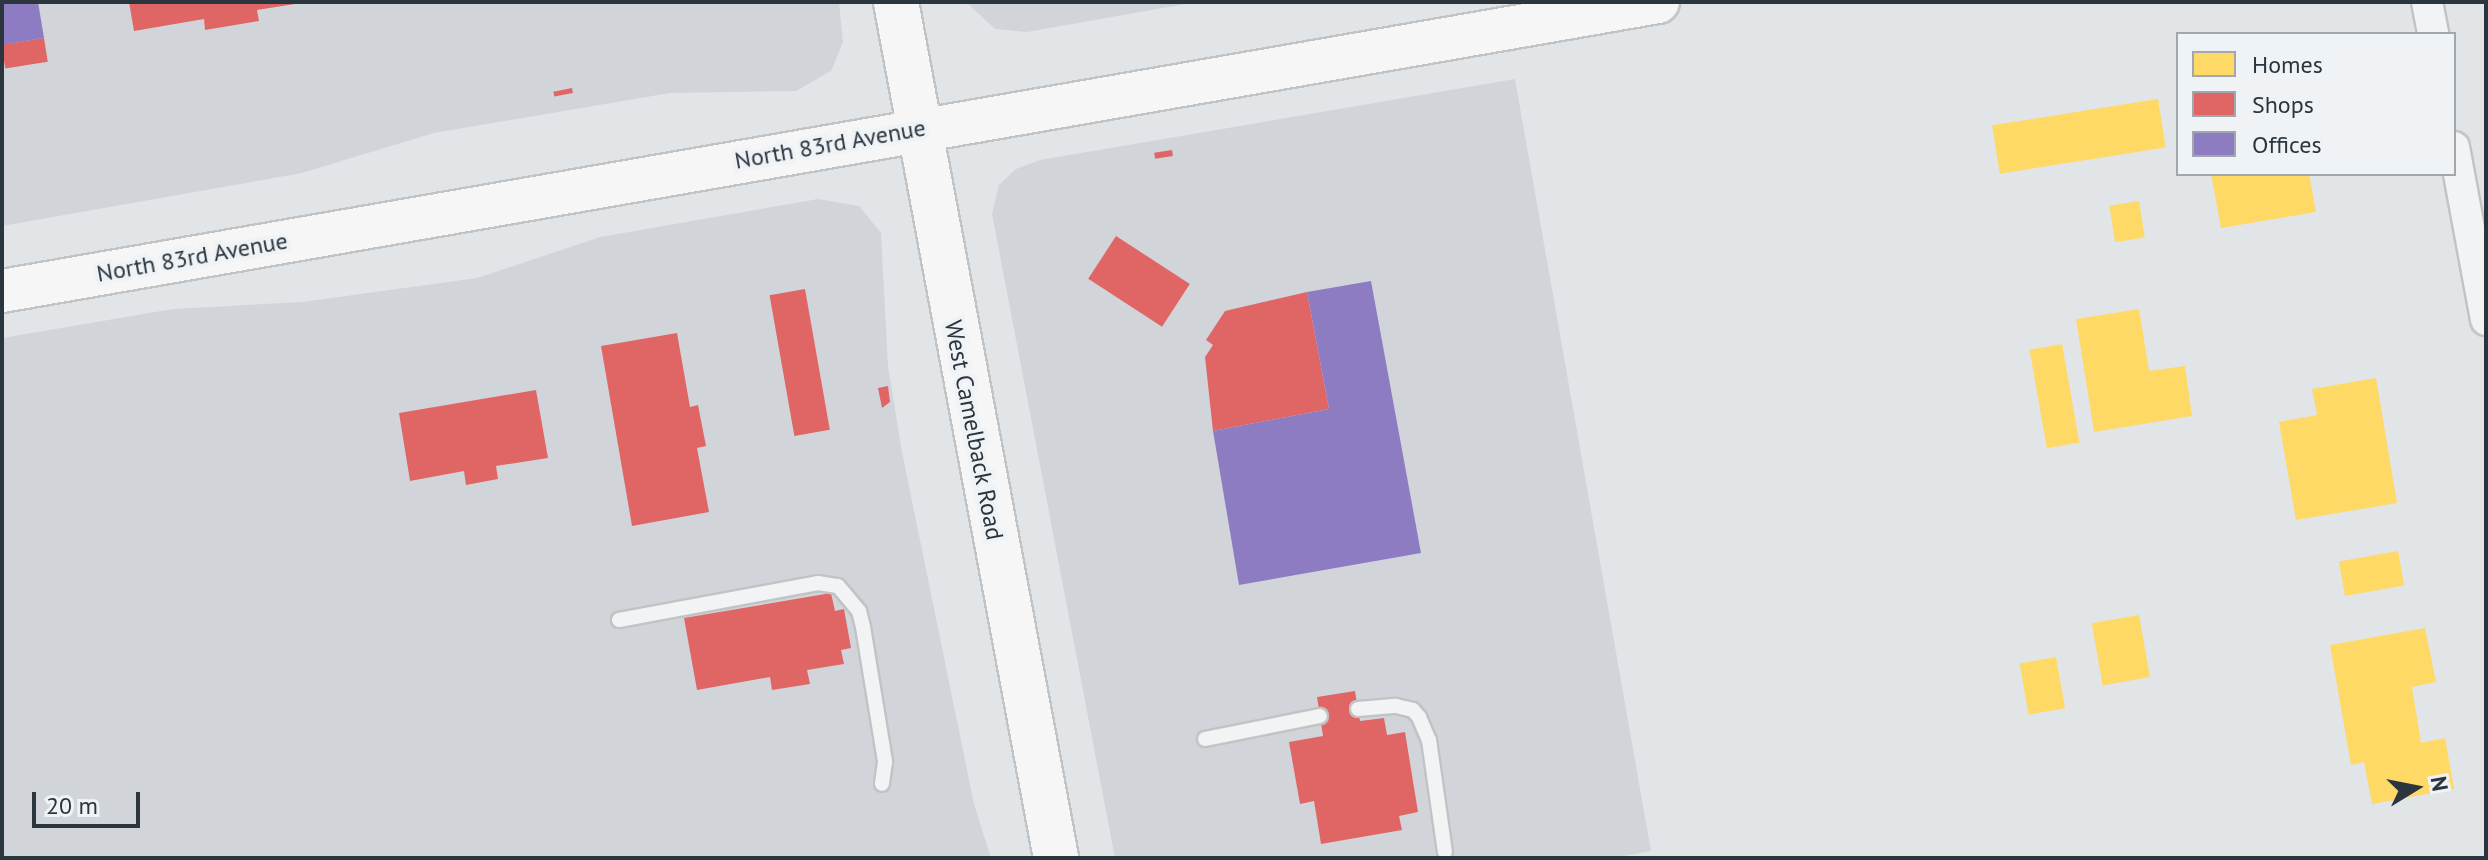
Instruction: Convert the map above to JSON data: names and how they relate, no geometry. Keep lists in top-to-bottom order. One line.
{"streets":{"main road":["North 83rd Avenue","West Camelback Road"]},"crossings":[["North 83rd Avenue","West Camelback Road"]],"legend":["Homes","Shops","Offices"],"scale_bar":"20 m","north":"right"}
